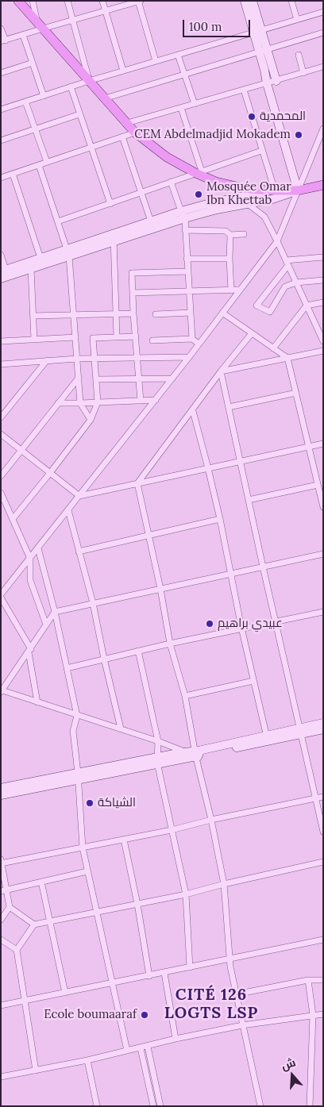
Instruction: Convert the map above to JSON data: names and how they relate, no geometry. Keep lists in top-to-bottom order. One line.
{"districts":["CITÉ 126 LOGTS LSP"],"places":["المحمدية","CEM Abdelmadjid Mokadem","Mosquée Omar Ibn Khettab","عبيدي براهيم","الشياكة","Ecole boumaaraf"],"scale_bar":"100 m","north":"top"}
